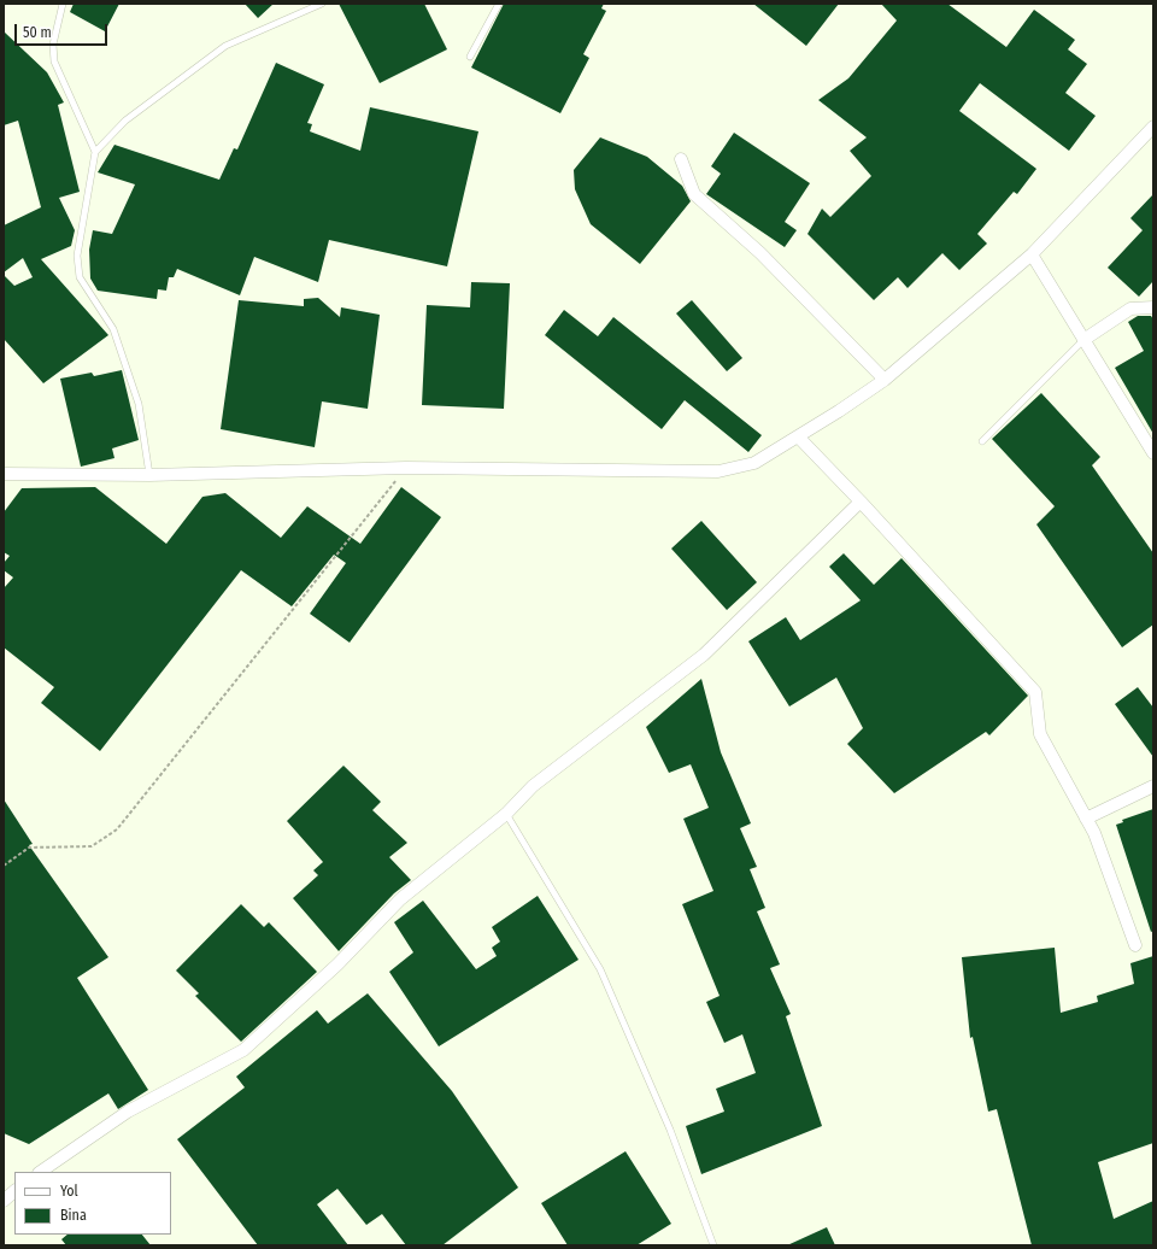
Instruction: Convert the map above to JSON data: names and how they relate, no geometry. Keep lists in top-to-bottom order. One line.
{"legend":["Yol","Bina"],"scale_bar":"50 m"}
